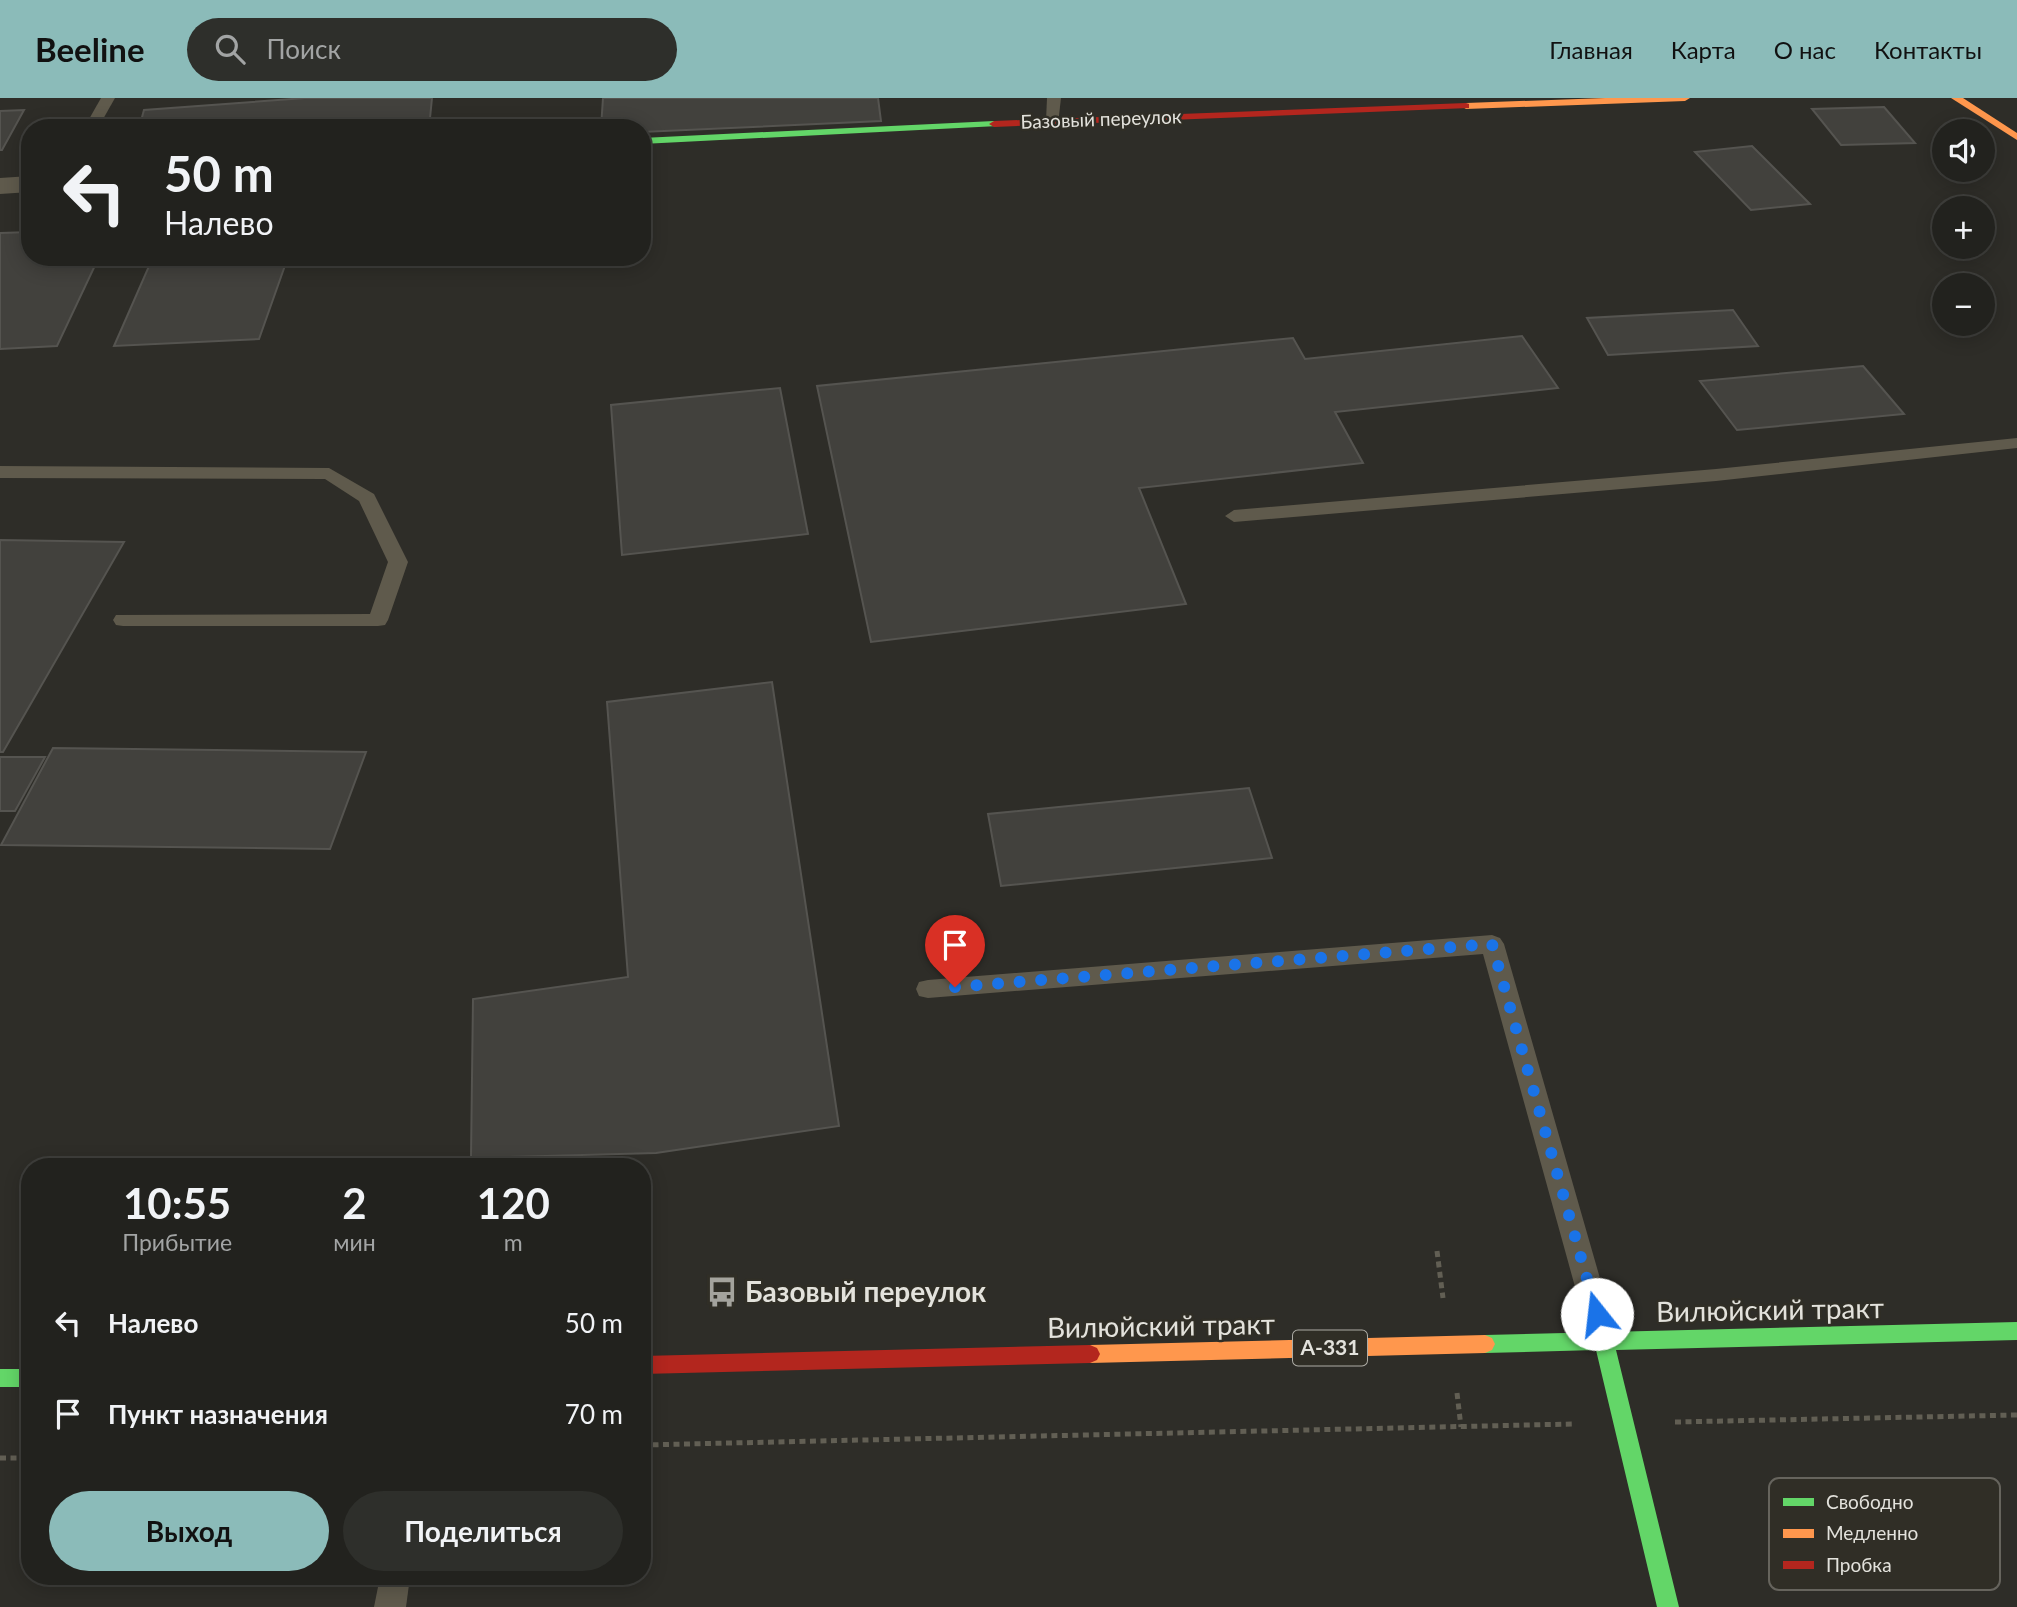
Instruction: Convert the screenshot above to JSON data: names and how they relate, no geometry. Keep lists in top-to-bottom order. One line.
{"streets":{"street":["Базовый переулок","Вилюйский тракт","А-331"]},"places":{"bus stop":["Базовый переулок"]},"legend":["Свободно","Медленно","Пробка"],"page":{"header":"Beeline","search":"Поиск","nav":["Главная","Карта","О нас","Контакты"],"map_buttons":["+","−"],"turn":["50 m","Налево"],"eta":["10:55","Прибытие","2","мин","120","m"],"list":[{"name":"Налево","value":"50 m"},{"name":"Пункт назначения","value":"70 m"}],"buttons":["Выход","Поделиться"]}}
